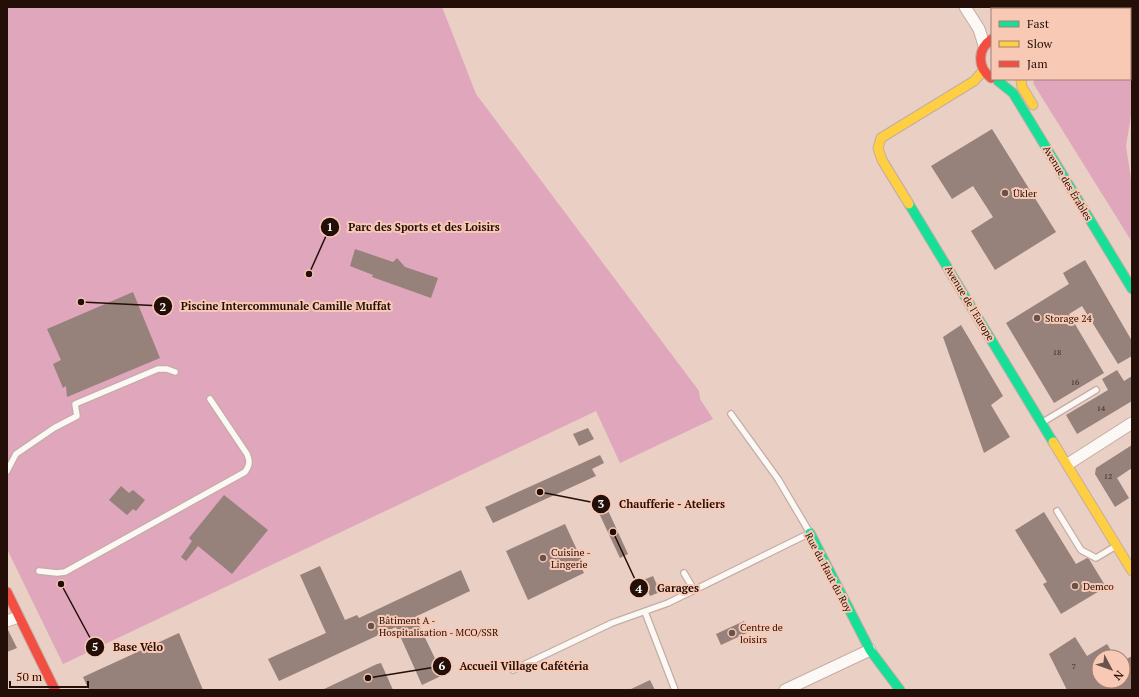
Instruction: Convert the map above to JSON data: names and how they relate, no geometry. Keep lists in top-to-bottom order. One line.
{"streets":{"street":["Avenue des Érables","Avenue de l'Europe","Rue du Haut du Roy"]},"crossings":[["Avenue des Érables","Avenue de l'Europe"]],"places":["Ükler","Parc des Sports et des Loisirs","Piscine Intercommunale Camille Muffat","Storage 24","Chaufferie - Ateliers","Garages","Cuisine - Lingerie","Base Vélo","Demco","Bâtiment A - Hospitalisation - MCO/SSR","Centre de loisirs","Accueil Village Cafétéria"],"house_numbers":["18","16","14","12","7"],"legend":["Fast","Slow","Jam"],"scale_bar":"50 m","north":"bottom right"}
